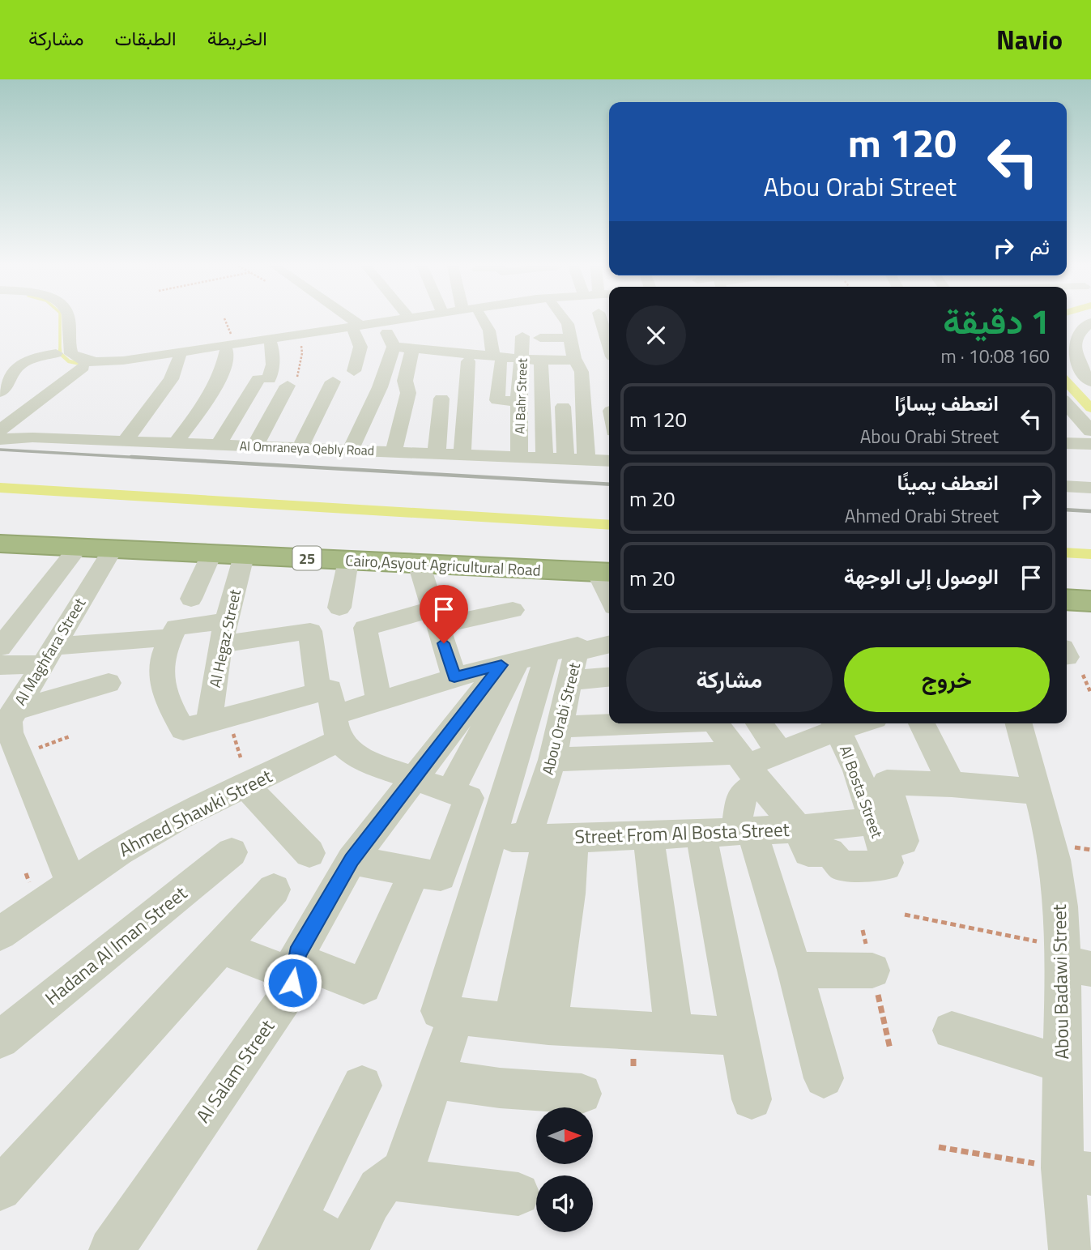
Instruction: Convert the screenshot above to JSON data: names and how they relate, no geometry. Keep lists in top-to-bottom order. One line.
{"streets":{"highway":["25","Cairo,Asyout Agricultural Road"],"street":["Al Bahr Street","Al Omraneya Qebly Road","Al Hegaz Street","Al Maghfara Street","Abou Orabi Street","Al Bosta Street","Ahmed Shawki Street","Street From Al Bosta Street","Hadana Al Iman Street","Abou Badawi Street","Al Salam Street"]},"crossings":[["Al Bahr Street","Al Omraneya Qebly Road"],["Cairo,Asyout Agricultural Road","Al Hegaz Street"],["Cairo,Asyout Agricultural Road","Al Maghfara Street"],["Al Maghfara Street","Ahmed Shawki Street"],["Abou Orabi Street","Street From Al Bosta Street"],["Abou Orabi Street","Al Salam Street"],["Al Bosta Street","Street From Al Bosta Street"]],"north":"right","page":{"header":"Navio","nav":["الخريطة","الطبقات","مشاركة"],"turn":["120 m","Abou Orabi Street"],"then":"ثم","heading":["1 دقيقة","160 m · 10:08"],"list":[{"name":"انعطف يسارًا","note":"Abou Orabi Street","value":"120 m"},{"name":"انعطف يمينًا","note":"Ahmed Orabi Street","value":"20 m"},{"name":"الوصول إلى الوجهة","value":"20 m"}],"buttons":["خروج","مشاركة"]}}
